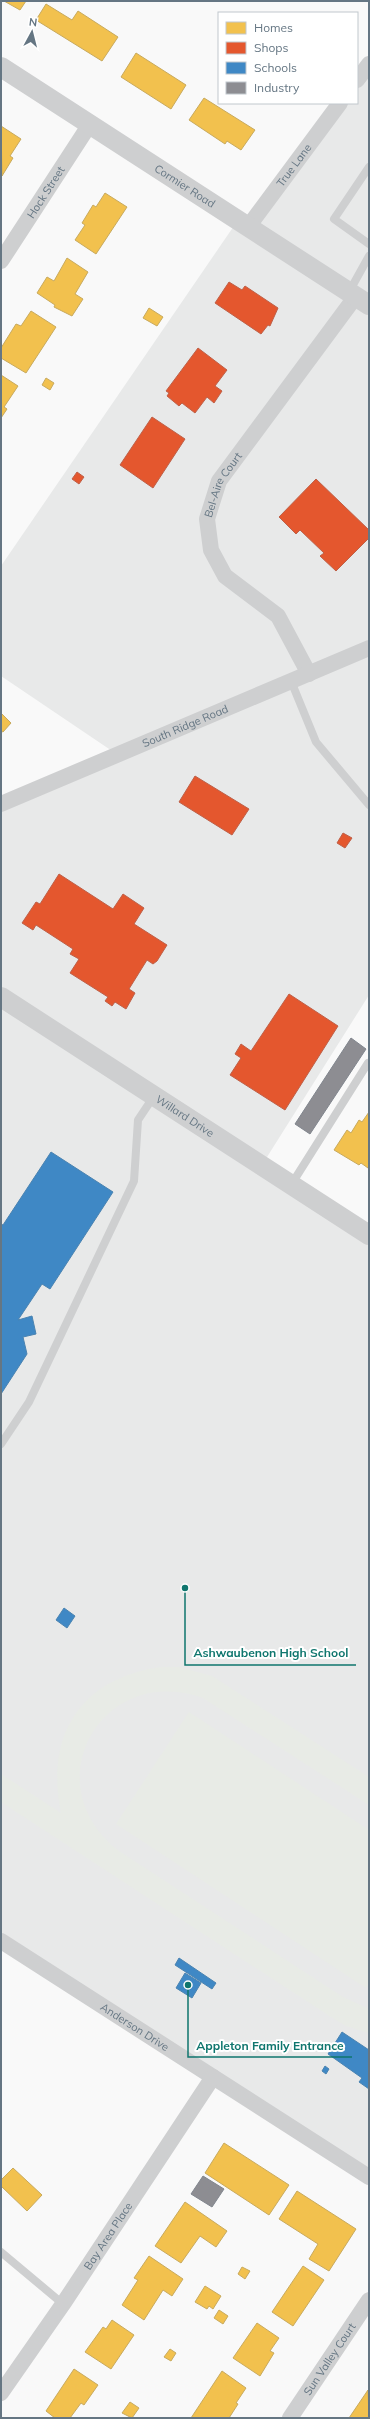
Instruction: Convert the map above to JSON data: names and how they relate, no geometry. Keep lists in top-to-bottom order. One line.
{"streets":{"street":["True Lane","Cormier Road","Hock Street","Bel-Aire Court","South Ridge Road","Willard Drive","Anderson Drive","Bay Area Place","Sun Valley Court"]},"crossings":[["True Lane","Cormier Road"],["Cormier Road","Hock Street"],["Cormier Road","Bel-Aire Court"],["Bel-Aire Court","South Ridge Road"],["Anderson Drive","Bay Area Place"]],"places":["Ashwaubenon High School","Appleton Family Entrance"],"legend":["Homes","Shops","Schools","Industry"],"north":"top"}
